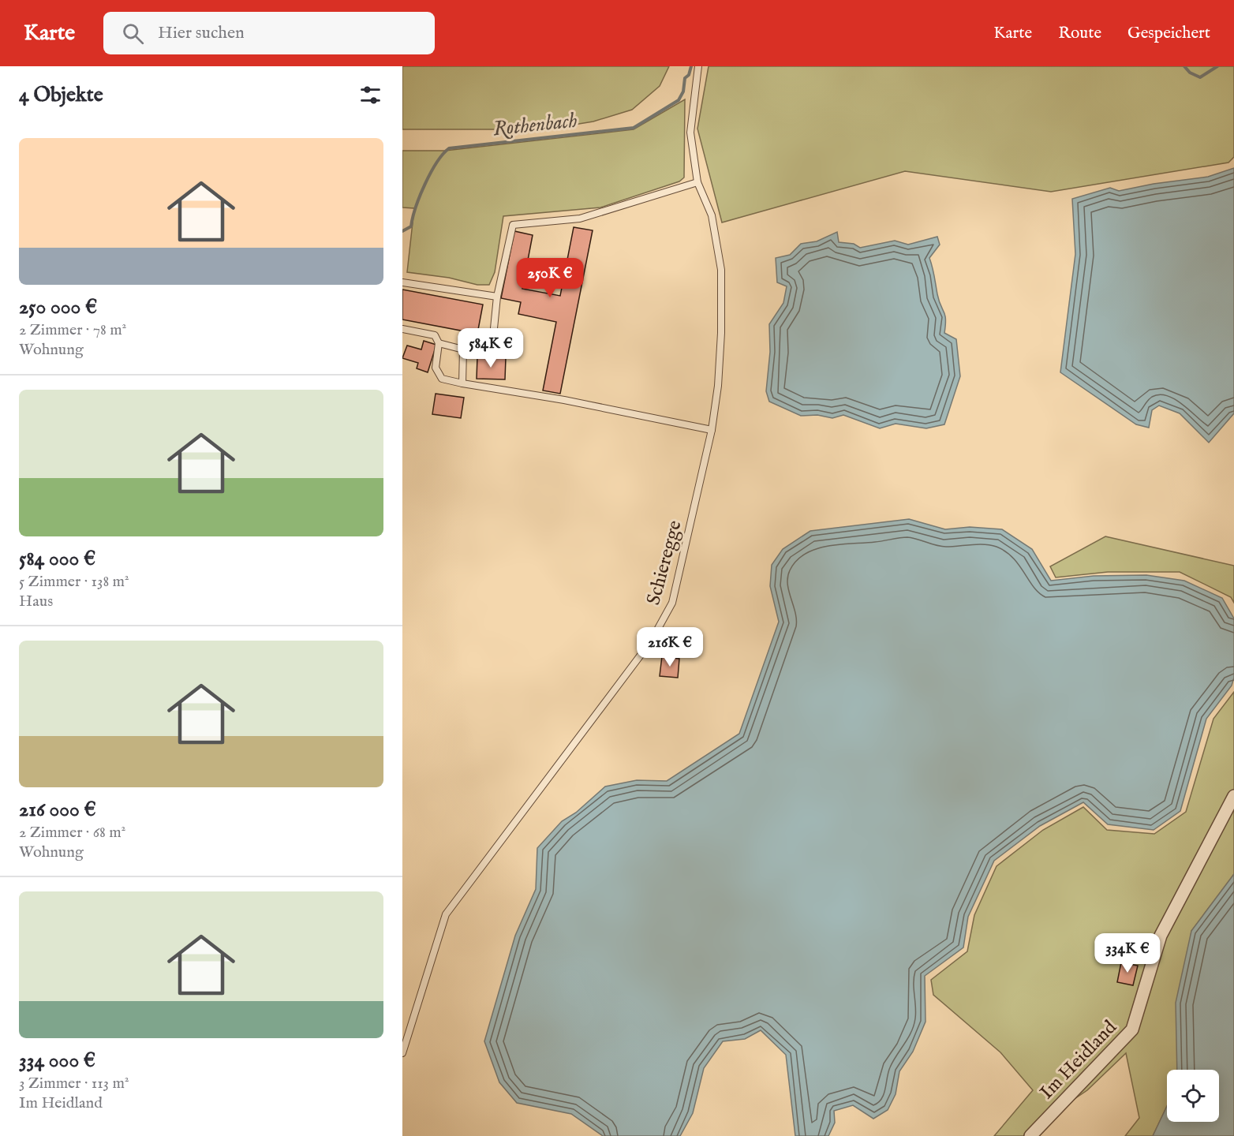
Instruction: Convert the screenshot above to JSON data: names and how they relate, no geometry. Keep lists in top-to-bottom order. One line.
{"streets":{"street":["Im Heidland"],"lane":["Schieregge"]},"water":["Rothenbach"],"page":{"header":"Karte","search":"Hier suchen","nav":["Karte","Route","Gespeichert"],"heading":"4 Objekte","list":[{"name":"250 000 €","note":"2 Zimmer · 78 m² · Wohnung"},{"name":"584 000 €","note":"5 Zimmer · 138 m² · Haus"},{"name":"216 000 €","note":"2 Zimmer · 68 m² · Wohnung"},{"name":"334 000 €","note":"3 Zimmer · 113 m² · Im Heidland"}],"price":["250K €","584K €","216K €","334K €"]}}
